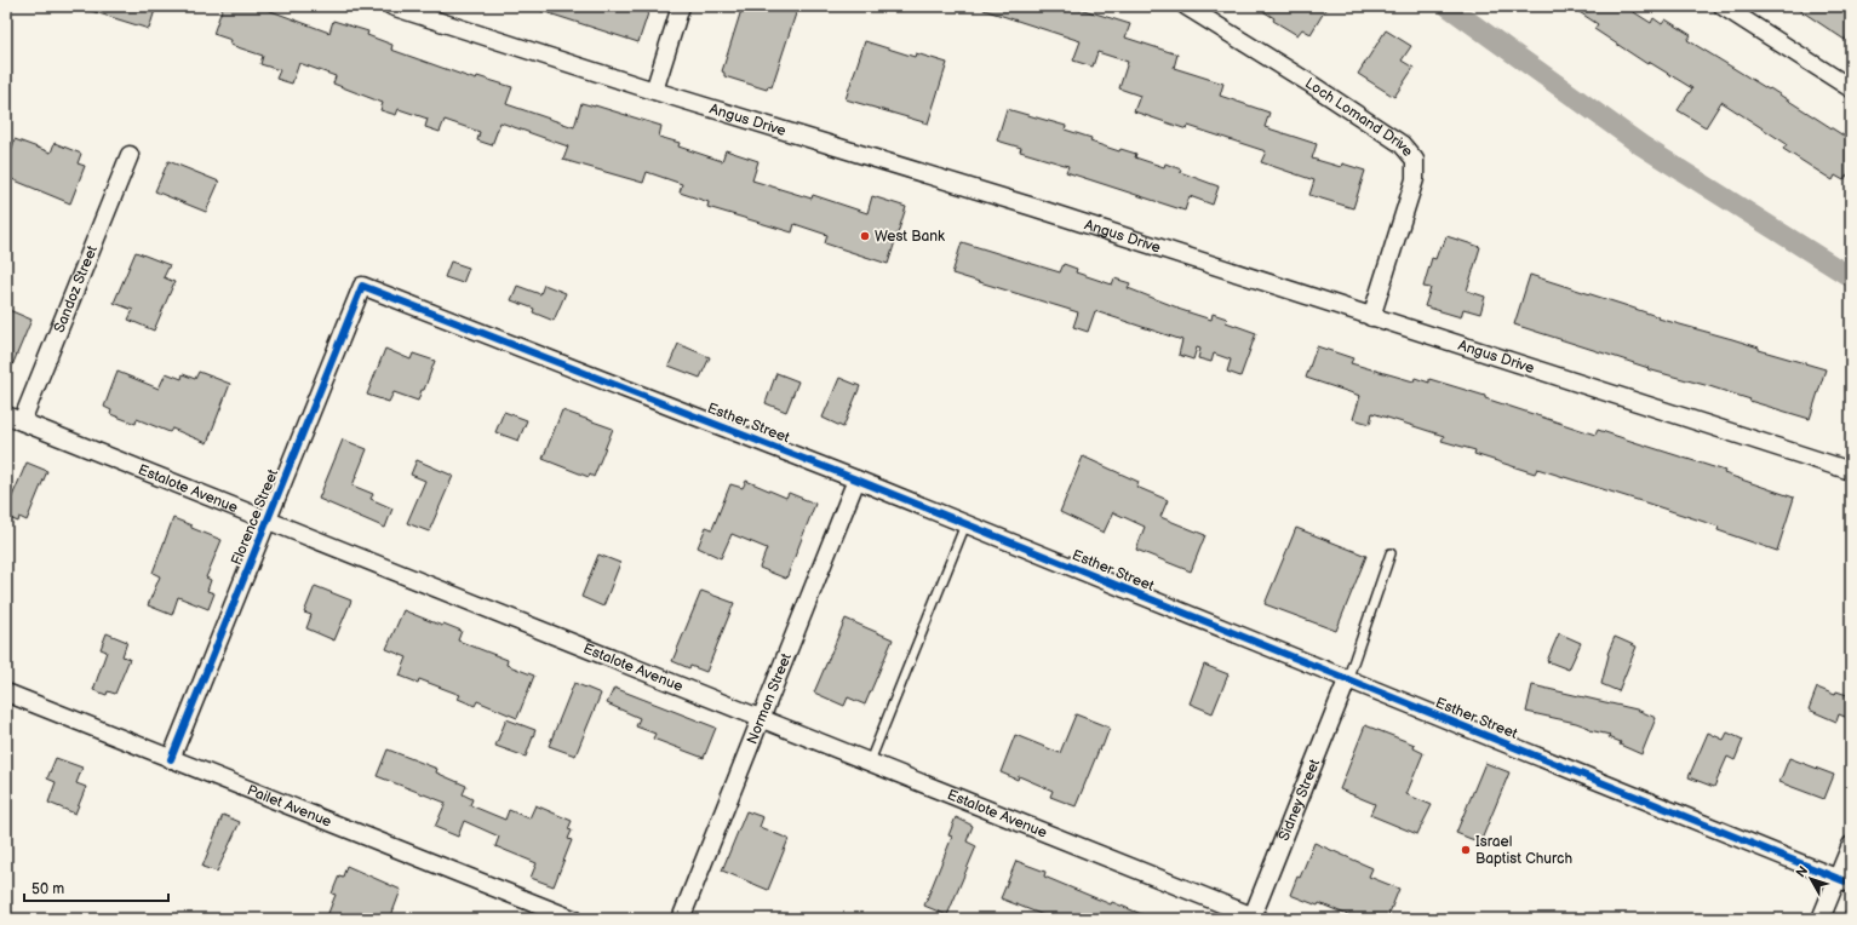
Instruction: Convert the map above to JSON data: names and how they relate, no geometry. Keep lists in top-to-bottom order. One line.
{"streets":{"street":["Loch Lomand Drive","Angus Drive","Sandoz Street","Esther Street","Estalote Avenue","Florence Street","Norman Street","Sidney Street","Pailet Avenue"]},"crossings":[["Loch Lomand Drive","Angus Drive"],["Sandoz Street","Estalote Avenue"],["Esther Street","Florence Street"],["Esther Street","Norman Street"],["Esther Street","Sidney Street"],["Estalote Avenue","Florence Street"],["Estalote Avenue","Norman Street"],["Estalote Avenue","Sidney Street"],["Florence Street","Pailet Avenue"]],"places":["West Bank","Israel Baptist Church"],"scale_bar":"50 m","north":"top left"}
